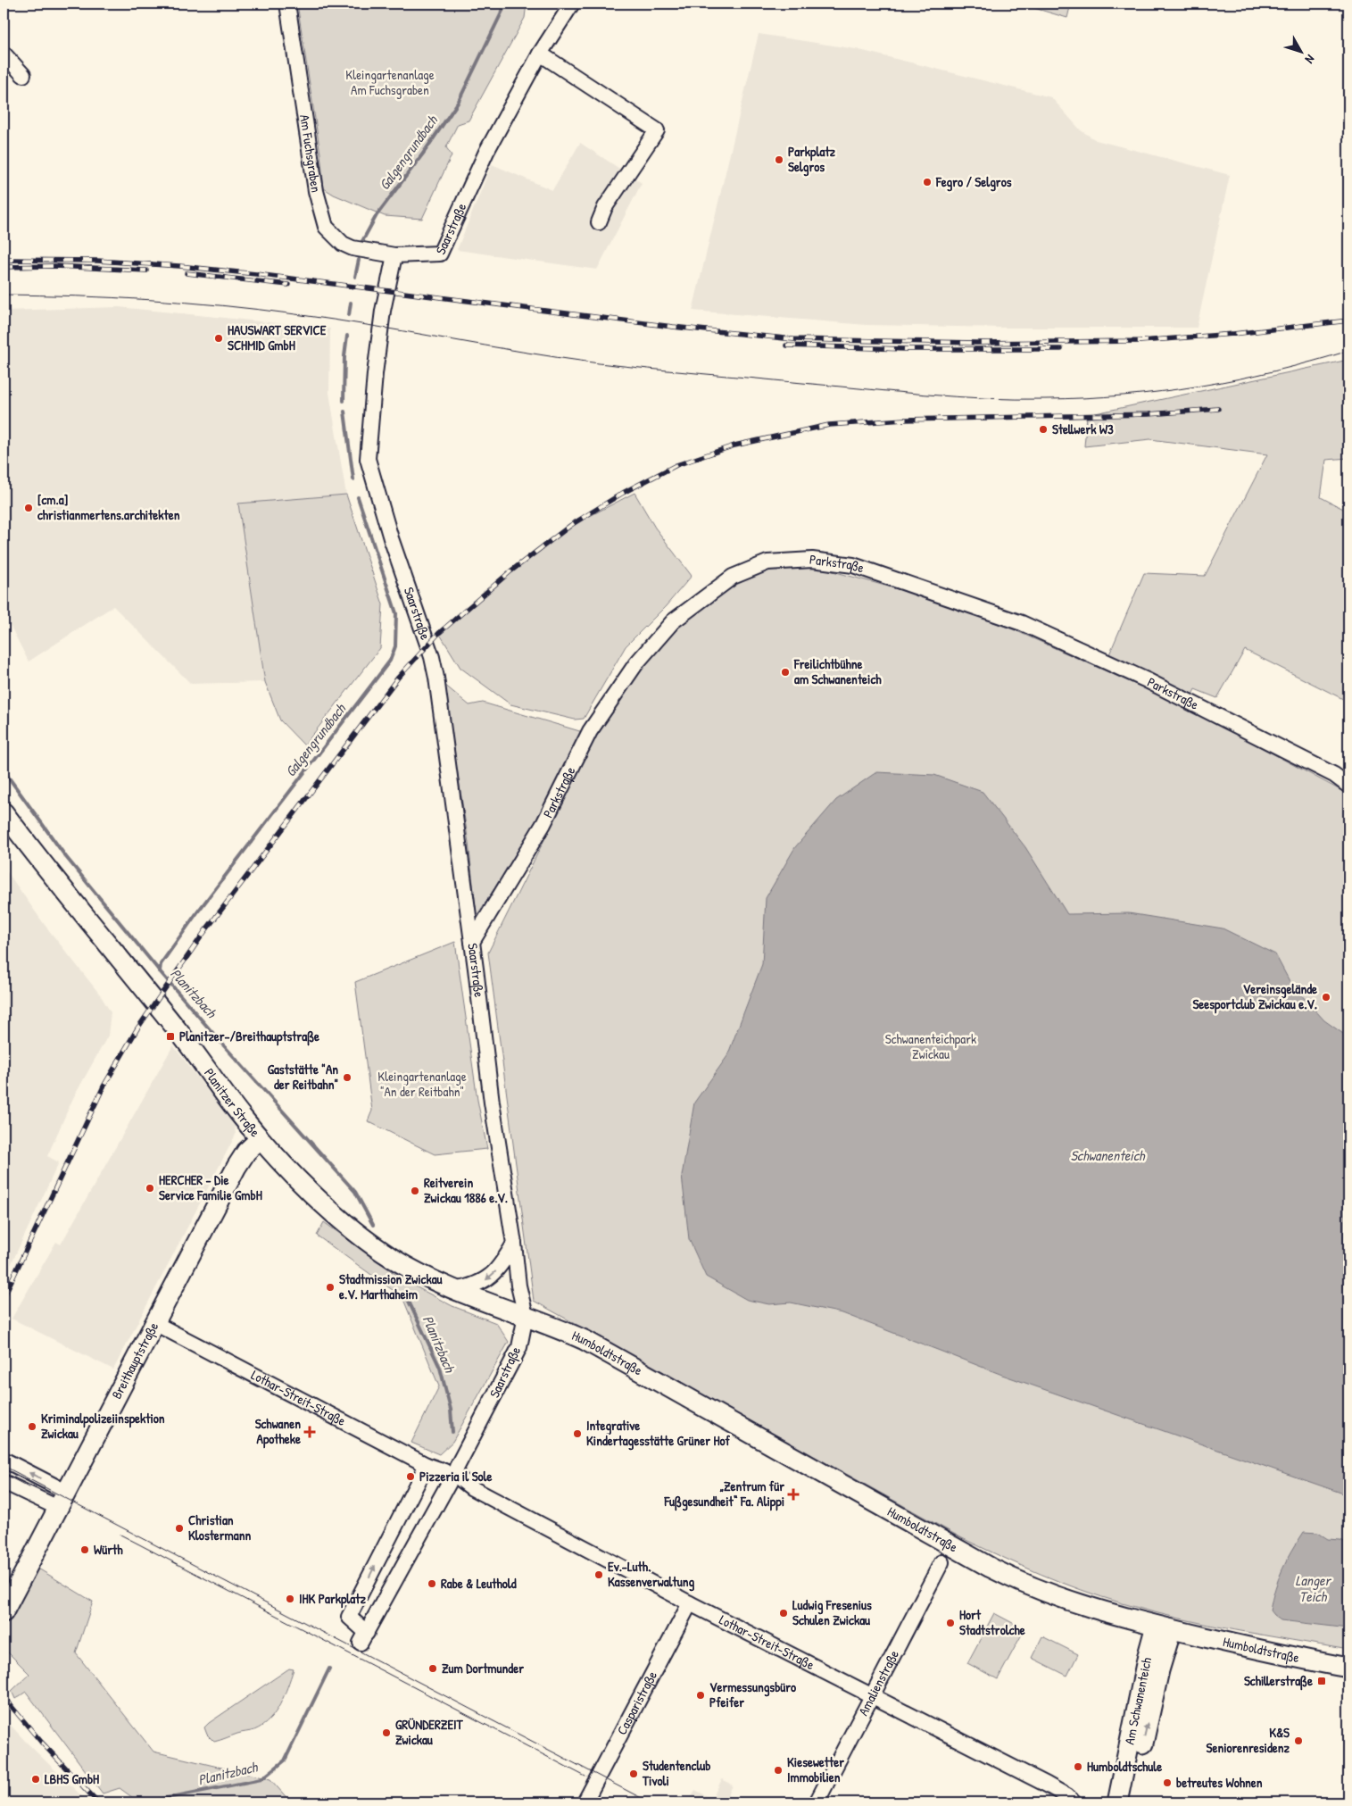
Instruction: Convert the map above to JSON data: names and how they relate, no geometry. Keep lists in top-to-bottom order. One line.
{"streets":{"main road":["Planitzer Straße","Humboldtstraße","Breithauptstraße","Am Schwanenteich"],"street":["Am Fuchsgraben","Saarstraße","Parkstraße","Lothar-Streit-Straße","Amalienstraße","Casparistraße"]},"crossings":[["Am Fuchsgraben","Saarstraße"],["Saarstraße","Parkstraße"],["Saarstraße","Planitzer Straße"],["Saarstraße","Humboldtstraße"],["Saarstraße","Lothar-Streit-Straße"],["Planitzer Straße","Humboldtstraße"],["Planitzer Straße","Breithauptstraße"],["Humboldtstraße","Am Schwanenteich"],["Breithauptstraße","Lothar-Streit-Straße"],["Lothar-Streit-Straße","Amalienstraße"],["Lothar-Streit-Straße","Casparistraße"]],"water":["Galgengrundbach","Planitzbach","Schwanenteich","Langer Teich"],"parks":["Kleingartenanlage Am Fuchsgraben","Schwanenteichpark Zwickau","Kleingartenanlage \"An der Reitbahn\""],"places":{"other":["Parkplatz Selgros","Fegro / Selgros","HAUSWART SERVICE SCHMID GmbH","Stellwerk W3","[cm.a] christianmertens.architekten","Freilichtbühne am Schwanenteich","Vereinsgelände Seesportclub Zwickau e.V.","Gaststätte \"An der Reitbahn\"","HERCHER - Die Service Familie GmbH","Reitverein Zwickau 1886 e.V.","Stadtmission Zwickau e.V. Marthaheim","Kriminalpolizeiinspektion Zwickau","Integrative Kindertagesstätte Grüner Hof","Pizzeria il Sole","Christian Klostermann","Würth","Ev.-Luth. Kassenverwaltung","Rabe & Leuthold","IHK Parkplatz","Ludwig Fresenius Schulen Zwickau","Hort Stadtstrolche","Zum Dortmunder","Vermessungsbüro Pfeifer","GRÜNDERZEIT Zwickau","K&S Seniorenresidenz","Humboldtschule","Kiesewetter Immobilien","Studentenclub Tivoli","LBHS GmbH","betreutes Wohnen"],"transit":["Planitzer-/Breithauptstraße","Schillerstraße"],"health":["Schwanen Apotheke","„Zentrum für Fußgesundheit“ Fa. Alippi"]},"north":"bottom right"}
